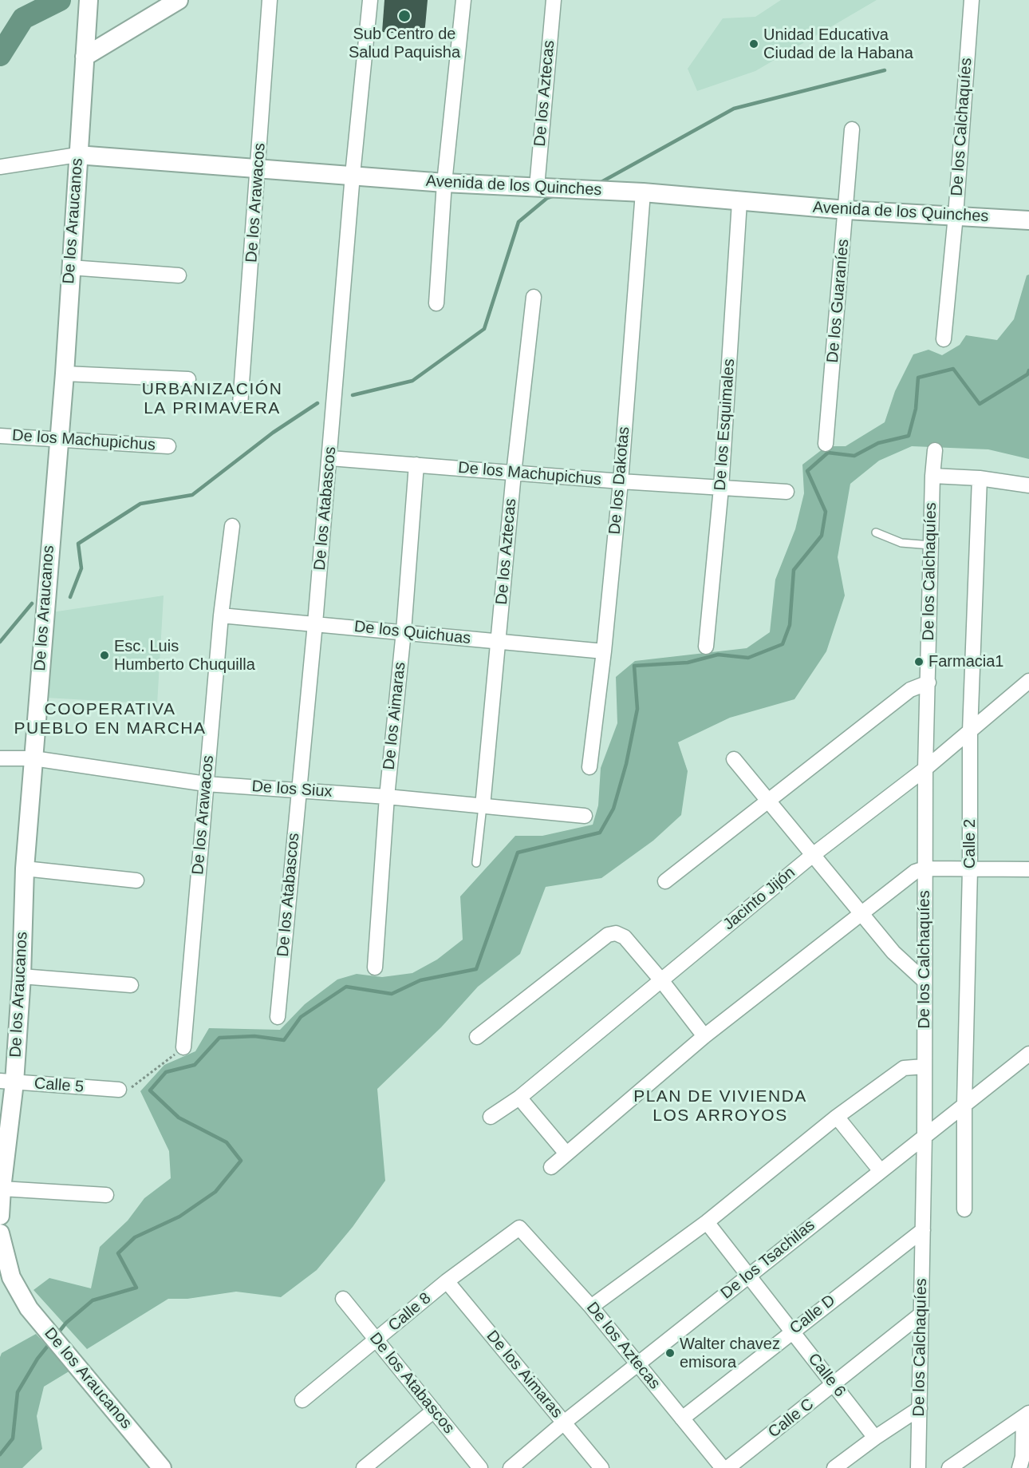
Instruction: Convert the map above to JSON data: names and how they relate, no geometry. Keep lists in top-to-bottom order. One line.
{"streets":{"street":["De los Aztecas","De los Calchaquíes","Avenida de los Quinches","De los Arawacos","De los Araucanos","De los Guaraníes","De los Esquimales","De los Machupichus","De los Dakotas","De los Atabascos","De los Quichuas","De los Aimaras","De los Siux","Calle 2","Jacinto Jijón","Calle 5","De los Tsachilas","Calle 8","Calle D","Calle 6","Calle C"]},"crossings":[["De los Aztecas","Avenida de los Quinches"],["De los Aztecas","De los Machupichus"],["De los Aztecas","De los Quichuas"],["De los Aztecas","De los Siux"],["De los Aztecas","De los Tsachilas"],["De los Aztecas","Calle 8"],["De los Aztecas","Calle D"],["De los Calchaquíes","Avenida de los Quinches"],["De los Calchaquíes","Jacinto Jijón"],["De los Calchaquíes","De los Tsachilas"],["De los Calchaquíes","Calle D"],["De los Calchaquíes","Calle C"],["Avenida de los Quinches","De los Arawacos"],["Avenida de los Quinches","De los Araucanos"],["Avenida de los Quinches","De los Guaraníes"],["Avenida de los Quinches","De los Esquimales"],["Avenida de los Quinches","De los Dakotas"],["Avenida de los Quinches","De los Atabascos"],["De los Arawacos","De los Quichuas"],["De los Arawacos","De los Siux"],["De los Araucanos","De los Machupichus"],["De los Araucanos","De los Siux"],["De los Araucanos","Calle 5"],["De los Esquimales","De los Machupichus"],["De los Machupichus","De los Dakotas"],["De los Machupichus","De los Atabascos"],["De los Machupichus","De los Aimaras"],["De los Dakotas","De los Quichuas"],["De los Atabascos","De los Quichuas"],["De los Atabascos","De los Siux"],["De los Atabascos","Calle 8"],["De los Quichuas","De los Aimaras"],["De los Aimaras","De los Siux"],["De los Aimaras","De los Tsachilas"],["De los Aimaras","Calle 8"],["Calle 2","Jacinto Jijón"],["Calle 2","De los Tsachilas"],["De los Tsachilas","Calle 6"],["Calle D","Calle 6"],["Calle 6","Calle C"]],"districts":["URBANIZACIÓN LA PRIMAVERA","COOPERATIVA PUEBLO EN MARCHA","PLAN DE VIVIENDA LOS ARROYOS"],"places":["Sub Centro de Salud Paquisha","Unidad Educativa Ciudad de la Habana","Esc. Luis Humberto Chuquilla","Farmacia1","Walter chavez emisora"]}
